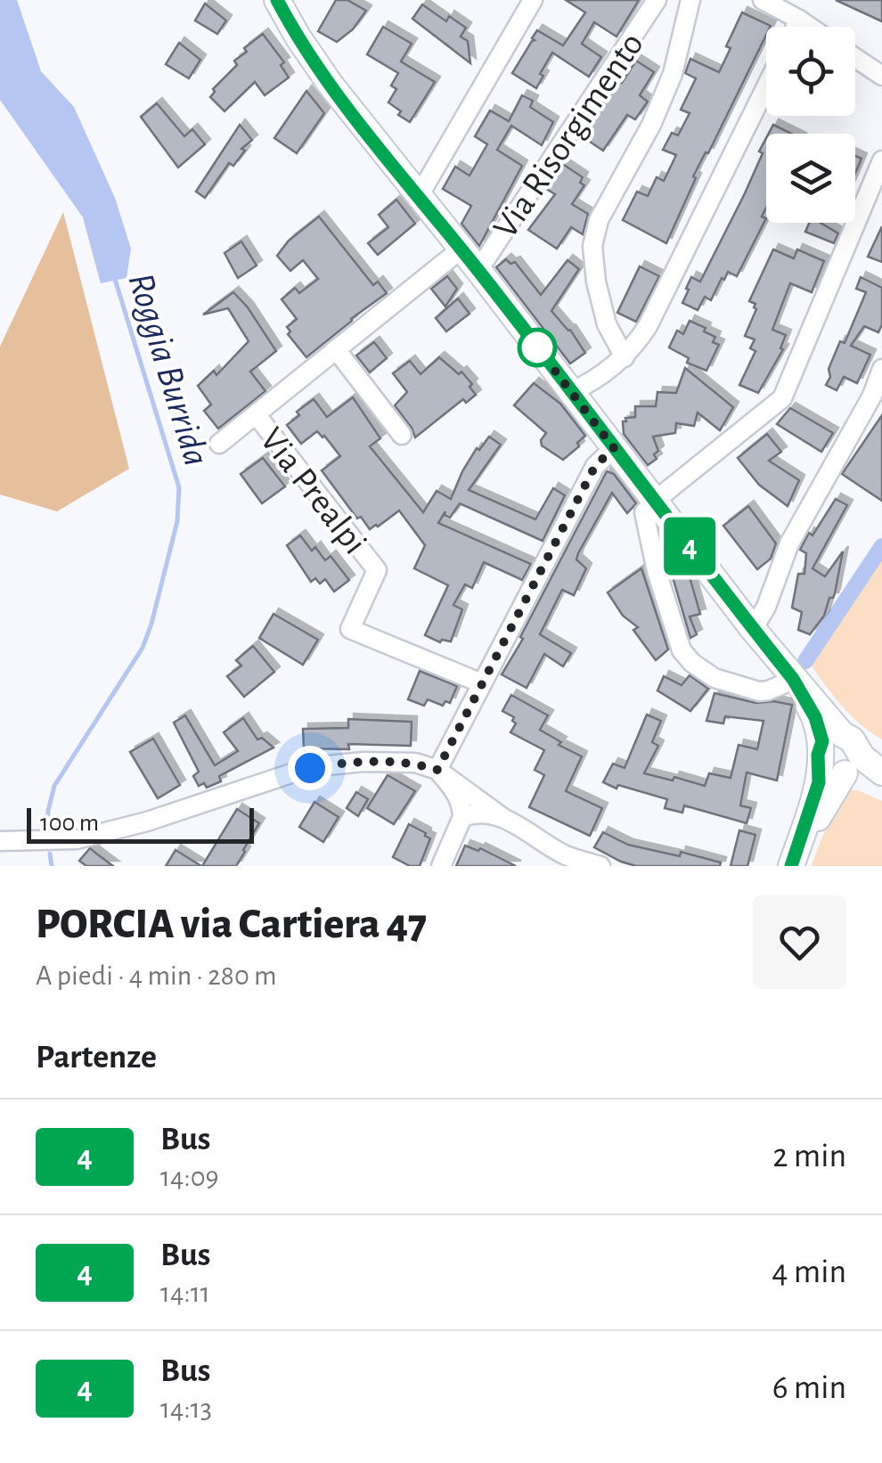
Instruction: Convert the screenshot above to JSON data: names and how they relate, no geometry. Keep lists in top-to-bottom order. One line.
{"streets":{"street":["Via Risorgimento","Via Prealpi"]},"water":["Roggia Burrida"],"lines":["bus line 4"],"scale_bar":"100 m","page":{"on_map":"4","scale":"100 m","heading":[["PORCIA via Cartiera 47","A piedi · 4 min · 280 m"],"Partenze"],"list":[{"mark":"4","name":"Bus","note":"14:09","value":"2 min"},{"mark":"4","name":"Bus","note":"14:11","value":"4 min"},{"mark":"4","name":"Bus","note":"14:13","value":"6 min"}]}}
